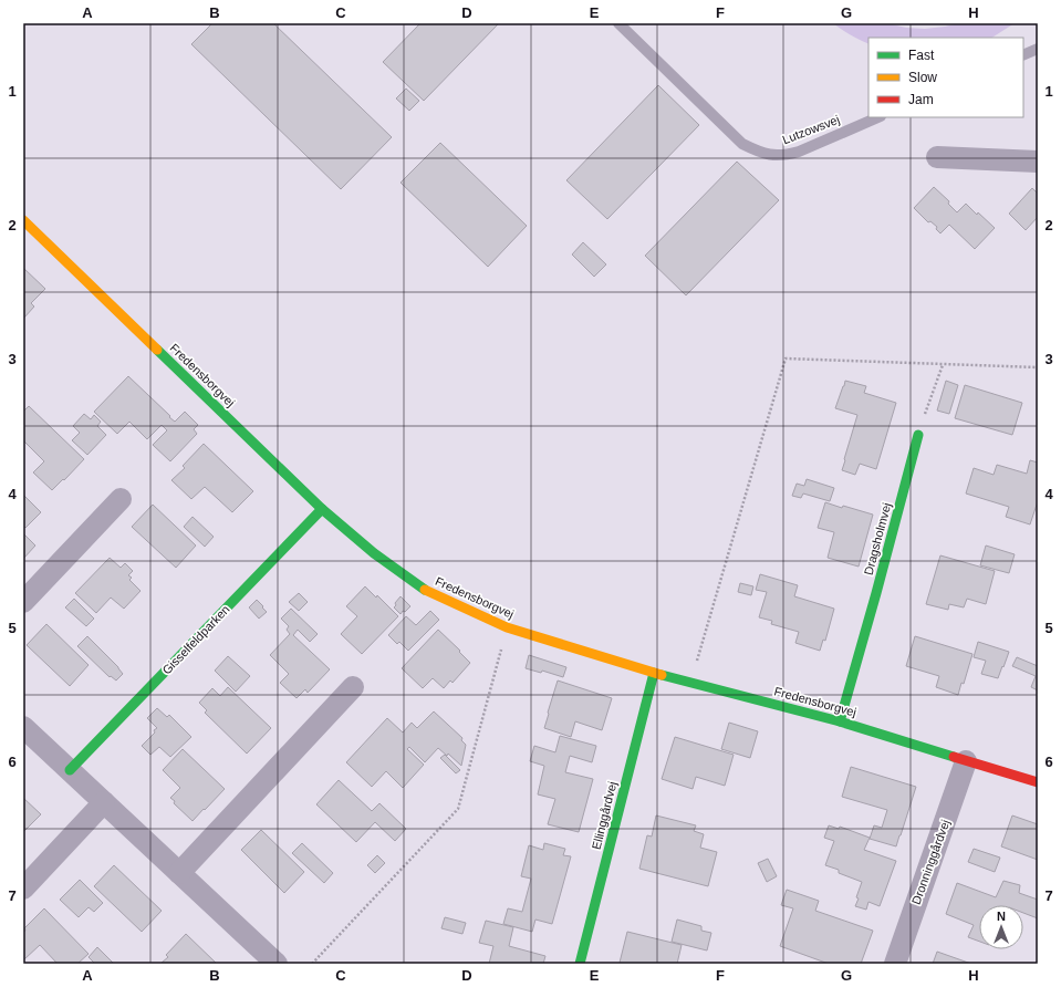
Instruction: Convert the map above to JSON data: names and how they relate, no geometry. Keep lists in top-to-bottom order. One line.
{"streets":{"street":["Fredensborgvej","Dragsholmvej","Gisselfeldparken","Ellinggårdvej","Dronninggårdvej"],"lane":["Lutzowsvej"]},"crossings":[["Fredensborgvej","Dragsholmvej"],["Fredensborgvej","Gisselfeldparken"],["Fredensborgvej","Ellinggårdvej"],["Fredensborgvej","Dronninggårdvej"]],"legend":["Fast","Slow","Jam"],"north":"top","grid":{"columns":["A","B","C","D","E","F","G","H"],"rows":["1","2","3","4","5","6","7"]}}
